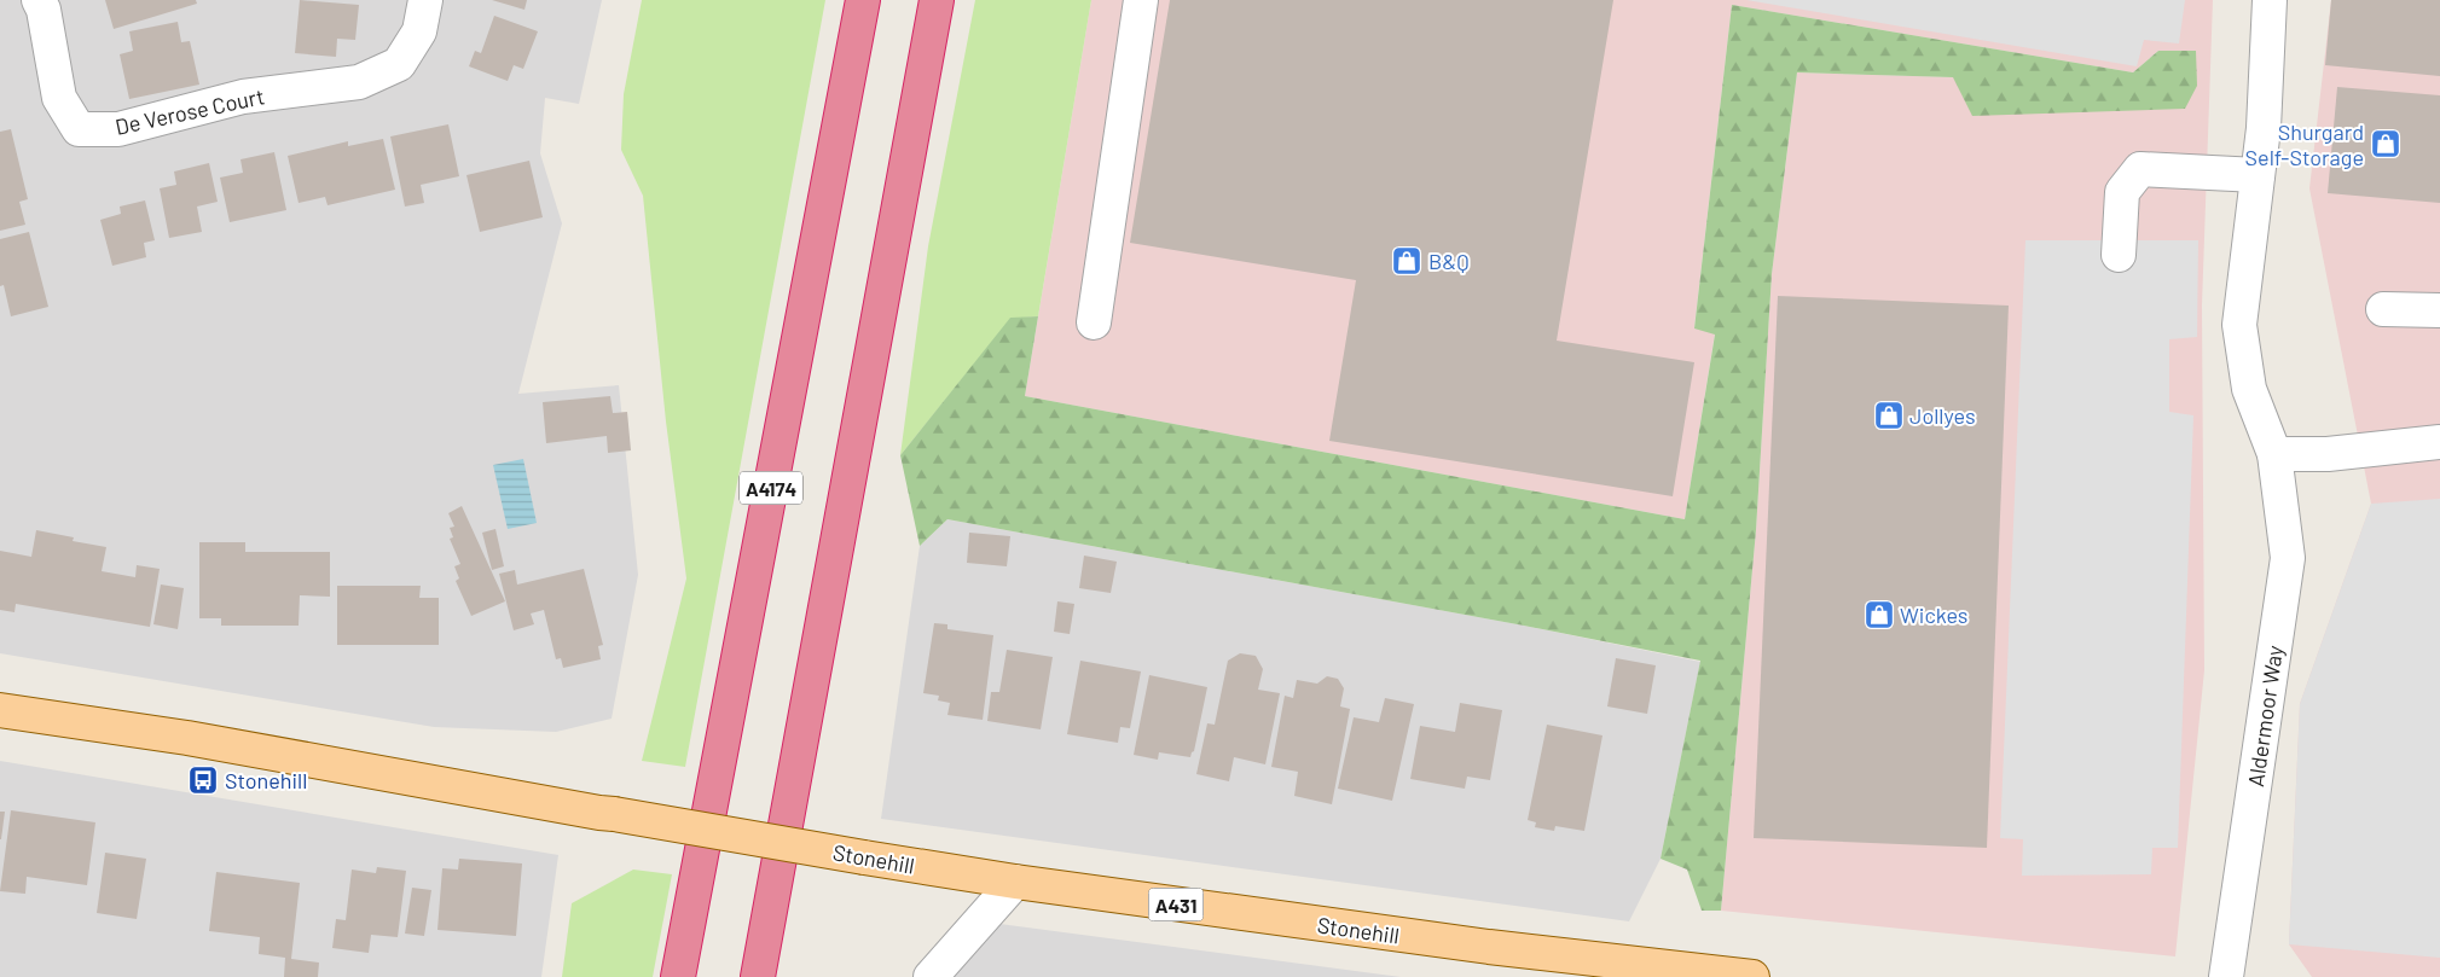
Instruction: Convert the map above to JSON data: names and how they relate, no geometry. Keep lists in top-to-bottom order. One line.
{"streets":{"highway":["A4174"],"main road":["Stonehill","A431"],"street":["De Verose Court","Aldermoor Way"]},"places":{"shop":["Shurgard Self-Storage","B&Q","Jollyes","Wickes"],"bus stop":["Stonehill"]}}
